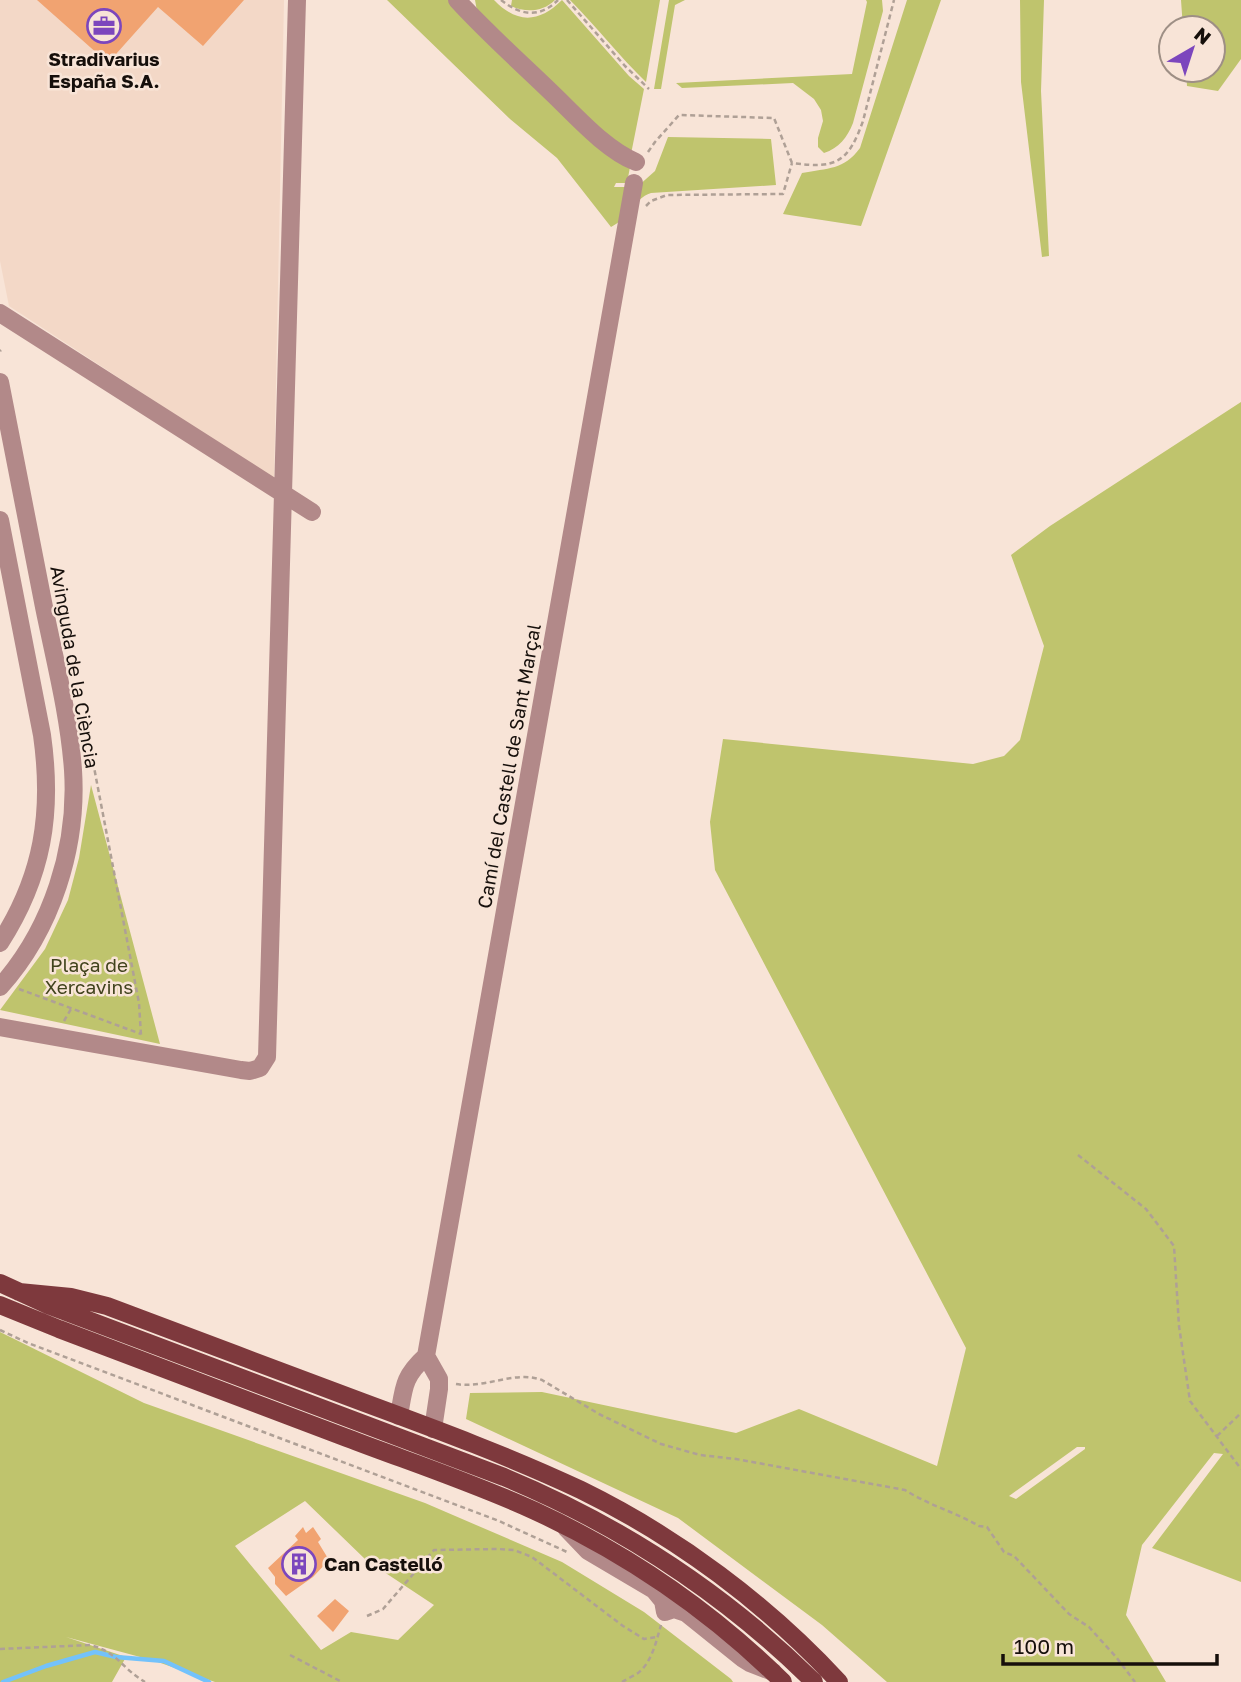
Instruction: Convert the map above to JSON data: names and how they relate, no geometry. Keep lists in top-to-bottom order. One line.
{"streets":{"street":["Avinguda de la Ciència","Camí del Castell de Sant Marçal"]},"parks":["Plaça de Xercavins"],"places":{"office":["Stradivarius España S.A."],"building":["Can Castelló"]},"scale_bar":"100 m","north":"top right"}
